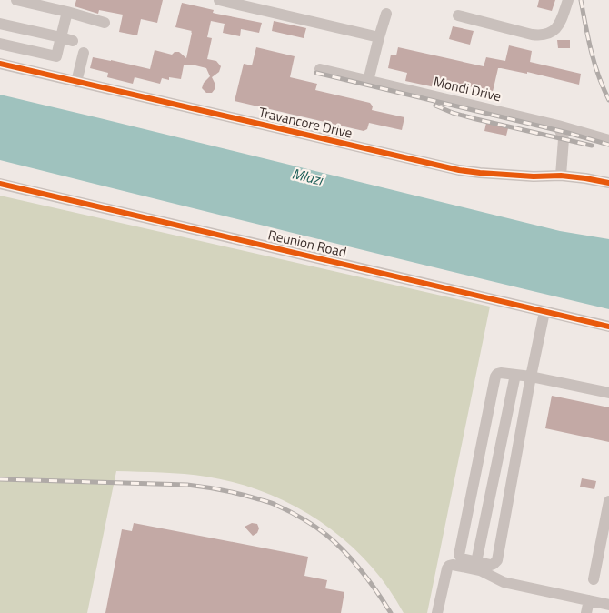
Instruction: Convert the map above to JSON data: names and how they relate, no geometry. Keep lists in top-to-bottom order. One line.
{"streets":{"street":["Mondi Drive","Travancore Drive","Reunion Road"]},"water":["Mlazi"]}
